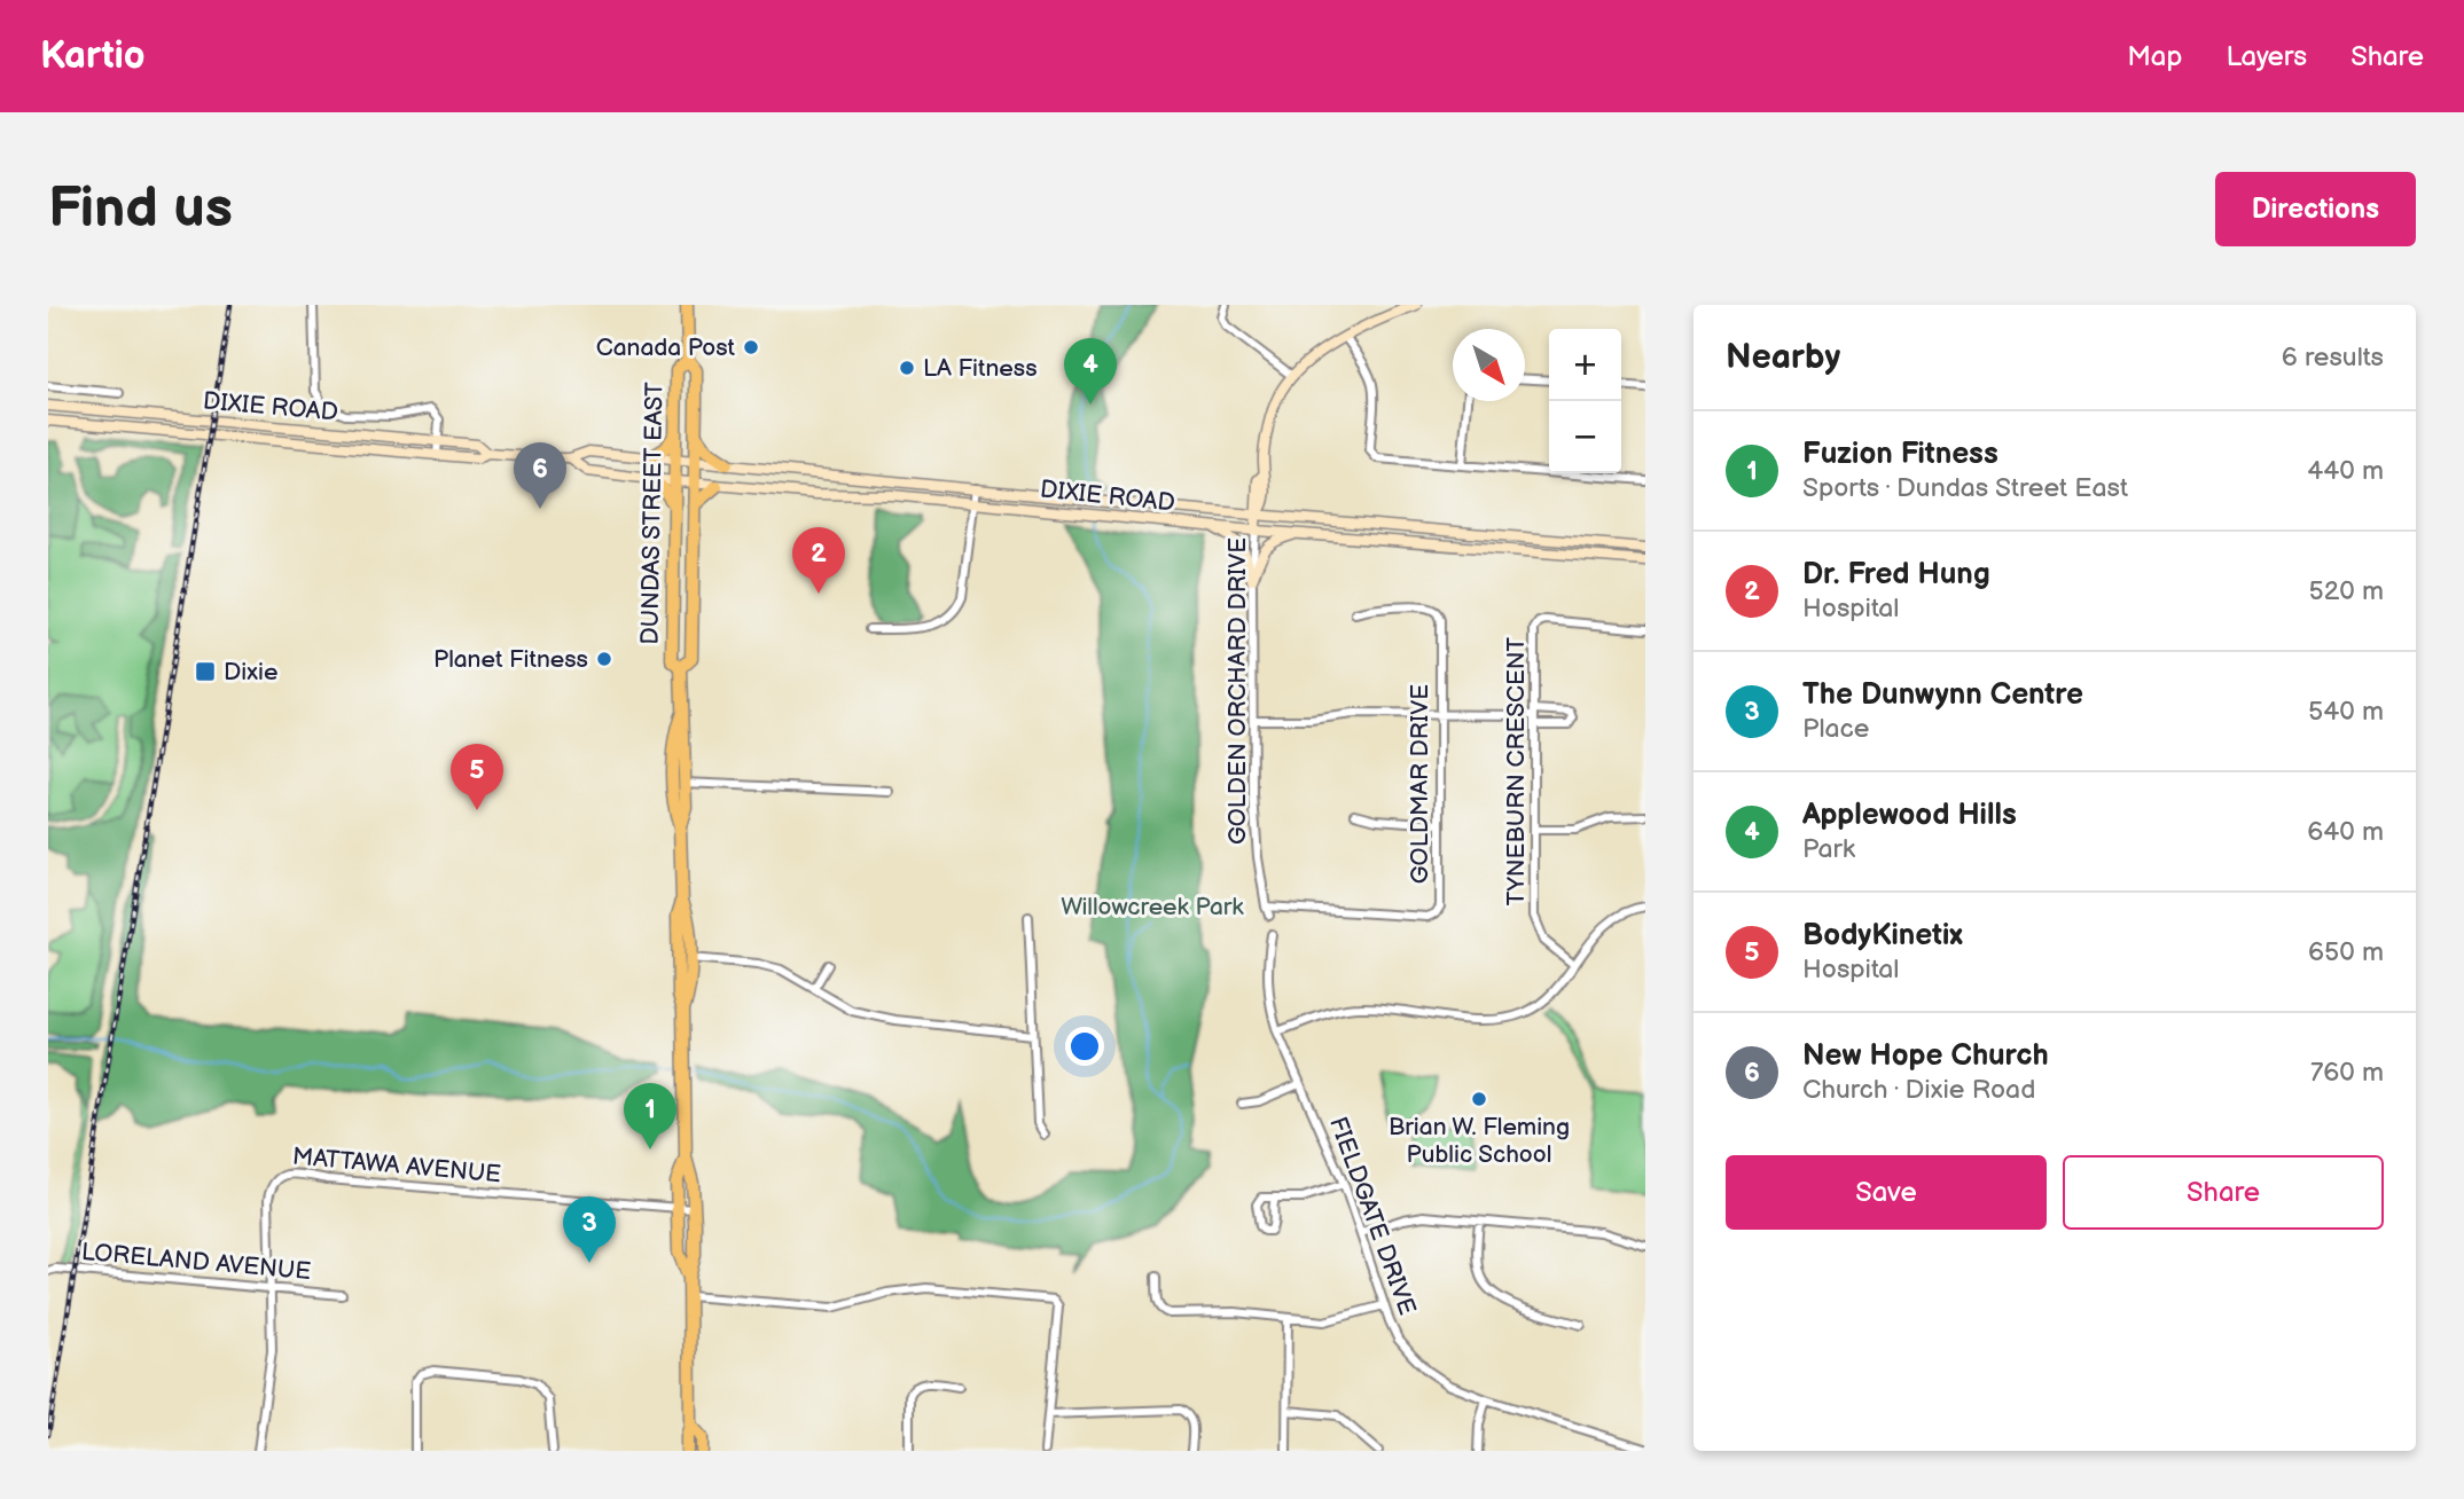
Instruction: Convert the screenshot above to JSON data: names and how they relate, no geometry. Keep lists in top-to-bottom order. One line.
{"streets":{"main road":["DIXIE ROAD","DUNDAS STREET EAST","GOLDEN ORCHARD DRIVE"],"street":["TYNEBURN CRESCENT","GOLDMAR DRIVE","MATTAWA AVENUE","FIELDGATE DRIVE","LORELAND AVENUE"]},"crossings":[["DIXIE ROAD","DUNDAS STREET EAST"],["DIXIE ROAD","GOLDEN ORCHARD DRIVE"],["DUNDAS STREET EAST","MATTAWA AVENUE"],["GOLDEN ORCHARD DRIVE","GOLDMAR DRIVE"],["MATTAWA AVENUE","LORELAND AVENUE"]],"parks":["Willowcreek Park"],"places":{"other":["Canada Post","LA Fitness","Planet Fitness","Brian W. Fleming Public School"],"transit":["Dixie"]},"north":"bottom right","page":{"header":"Kartio","nav":["Map","Layers","Share"],"buttons":["Directions",["Save","Share"]],"title":"Find us","heading":["Nearby","6 results"],"map_buttons":["+","−"],"pins":["4","6","2","5","1","3"],"list":[{"mark":"1","name":"Fuzion Fitness","note":"Sports · Dundas Street East","value":"440 m"},{"mark":"2","name":"Dr. Fred Hung","note":"Hospital","value":"520 m"},{"mark":"3","name":"The Dunwynn Centre","note":"Place","value":"540 m"},{"mark":"4","name":"Applewood Hills","note":"Park","value":"640 m"},{"mark":"5","name":"BodyKinetix","note":"Hospital","value":"650 m"},{"mark":"6","name":"New Hope Church","note":"Church · Dixie Road","value":"760 m"}]}}
